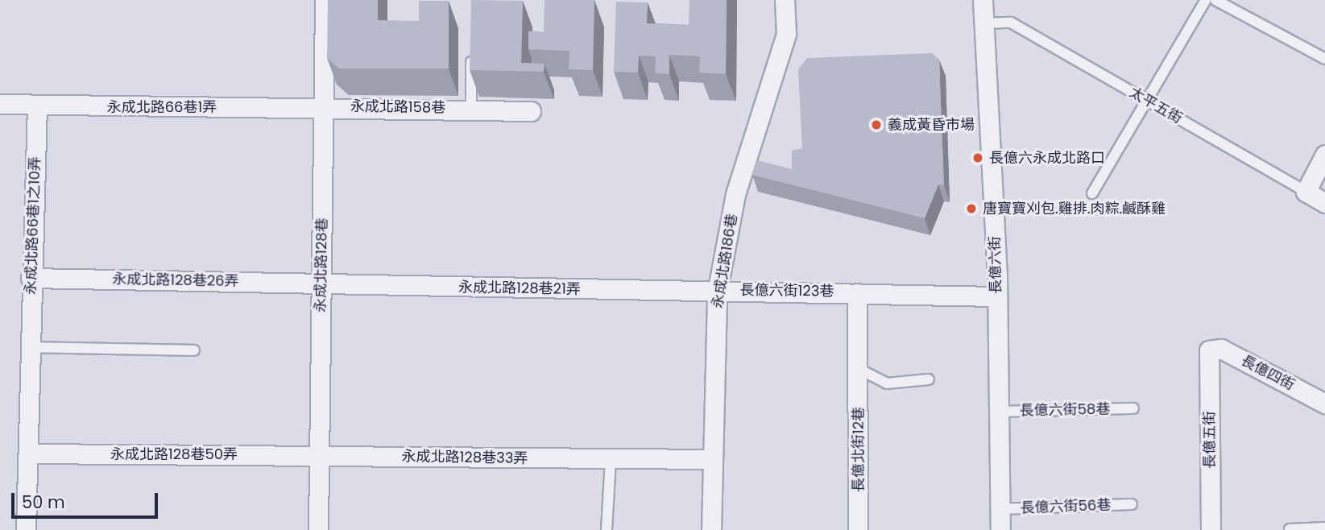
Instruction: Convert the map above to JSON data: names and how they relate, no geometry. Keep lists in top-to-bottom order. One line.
{"streets":{"street":["太平五街","永成北路66巷1弄","永成北路158巷","永成北路66巷1之10弄","永成北路186巷","永成北路128巷","長億六街","永成北路128巷26弄","永成北路128巷21弄","長億六街123巷","長億四街","長億五街","長億北街12巷","永成北路128巷50弄","永成北路128巷33弄"],"lane":["長億六街58巷","長億六街56巷"]},"crossings":[["太平五街","長億六街"],["永成北路66巷1弄","永成北路158巷"],["永成北路66巷1弄","永成北路66巷1之10弄"],["永成北路66巷1弄","永成北路128巷"],["永成北路158巷","永成北路128巷"],["永成北路66巷1之10弄","永成北路128巷26弄"],["永成北路66巷1之10弄","永成北路128巷50弄"],["永成北路186巷","永成北路128巷21弄"],["永成北路186巷","長億六街123巷"],["永成北路186巷","永成北路128巷33弄"],["永成北路128巷","永成北路128巷26弄"],["永成北路128巷","永成北路128巷21弄"],["永成北路128巷","永成北路128巷50弄"],["永成北路128巷","永成北路128巷33弄"],["長億六街","長億六街123巷"],["長億六街","長億六街58巷"],["長億六街","長億六街56巷"],["永成北路128巷26弄","永成北路128巷21弄"],["永成北路128巷21弄","長億六街123巷"],["長億四街","長億五街"],["永成北路128巷50弄","永成北路128巷33弄"]],"places":["義成黃昏市場","長億六永成北路口","唐寶寶刈包.雞排.肉粽.鹹酥雞"],"scale_bar":"50 m"}
